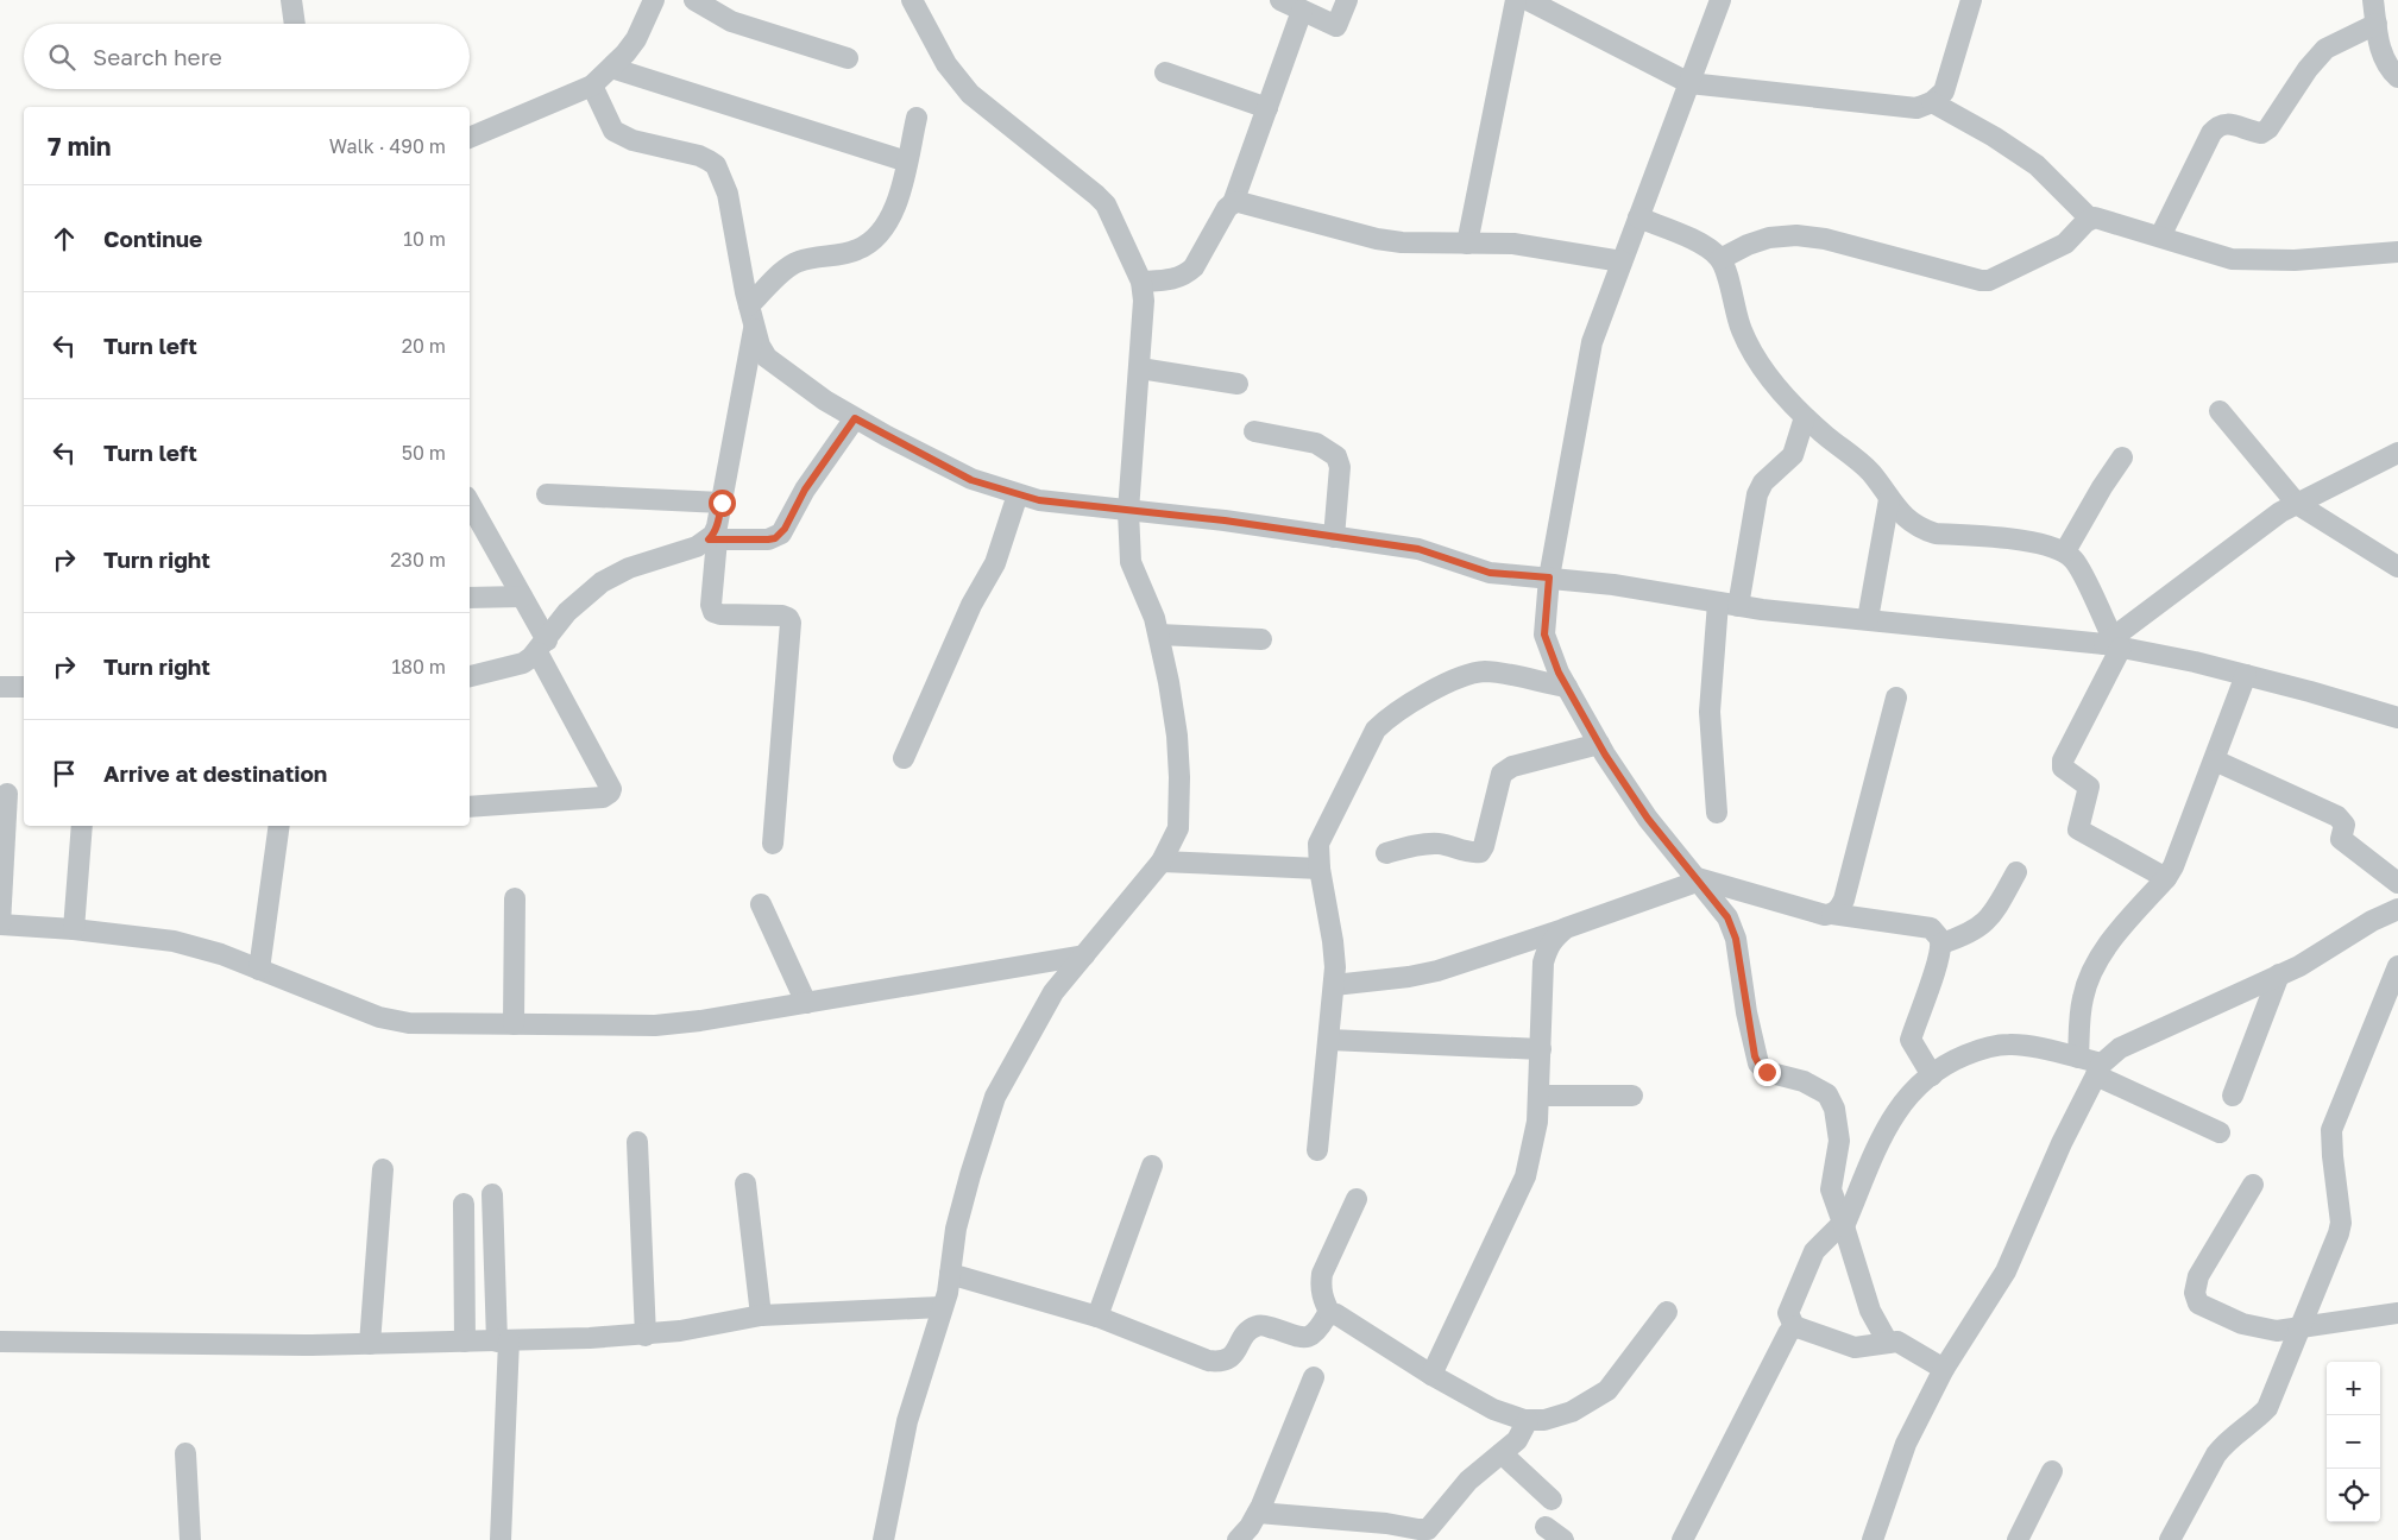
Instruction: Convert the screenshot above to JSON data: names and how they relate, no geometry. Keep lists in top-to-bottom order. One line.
{"page":{"search":"Search here","heading":["7 min","Walk · 490 m"],"list":[["Continue","10 m"],["Turn left","20 m"],["Turn left","50 m"],["Turn right","230 m"],["Turn right","180 m"],"Arrive at destination"],"map_buttons":["+","−"]}}
